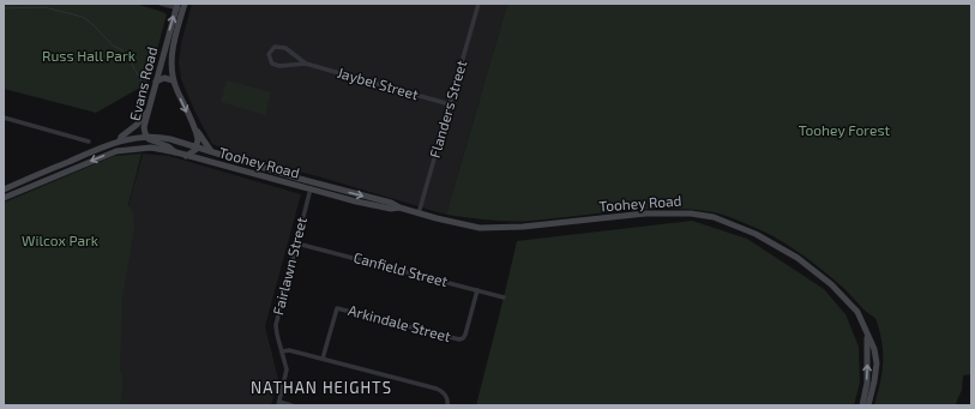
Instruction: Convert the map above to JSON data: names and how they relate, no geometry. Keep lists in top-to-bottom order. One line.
{"streets":{"main road":["Evans Road","Toohey Road"],"street":["Jaybel Street","Flanders Street","Fairlawn Street","Canfield Street","Arkindale Street"]},"crossings":[["Evans Road","Toohey Road"],["Jaybel Street","Flanders Street"],["Flanders Street","Toohey Road"],["Toohey Road","Fairlawn Street"],["Fairlawn Street","Canfield Street"],["Canfield Street","Arkindale Street"]],"districts":["NATHAN HEIGHTS"],"parks":["Russ Hall Park","Toohey Forest","Wilcox Park"]}
